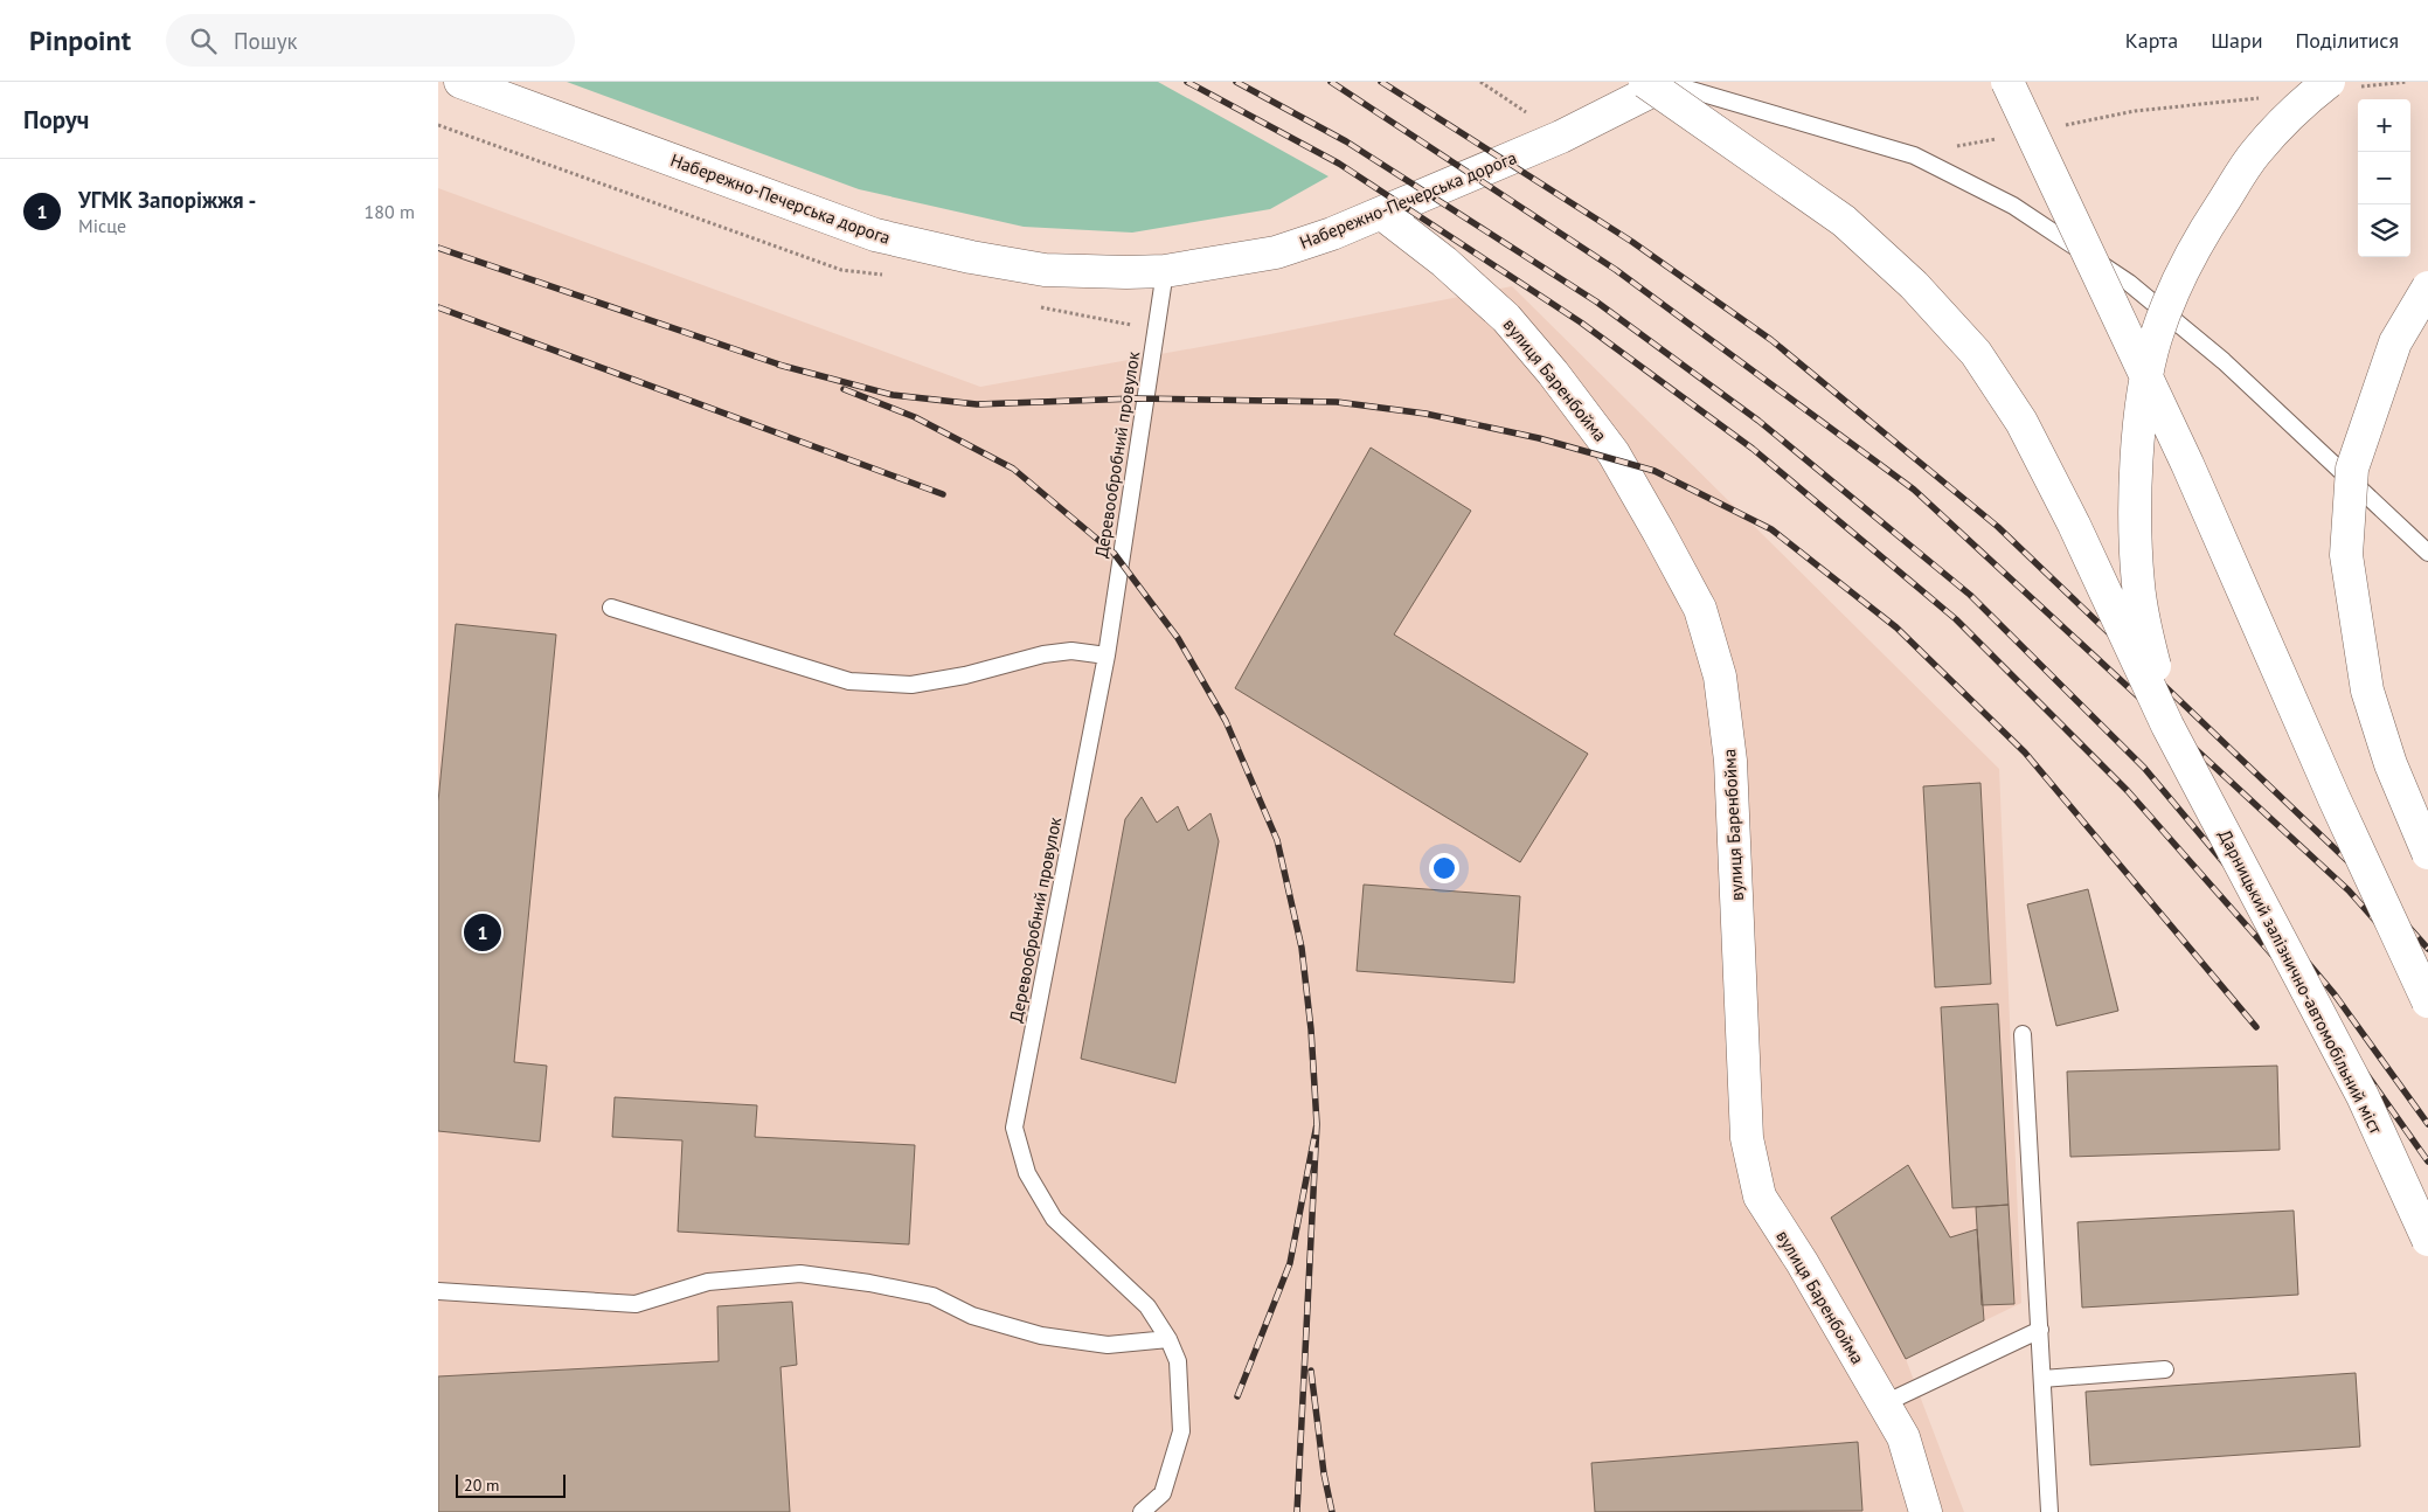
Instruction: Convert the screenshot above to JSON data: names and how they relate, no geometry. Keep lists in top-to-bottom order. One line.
{"streets":{"main road":["Набережно-Печерська дорога","вулиця Баренбойма","Дарницький залізнично-автомобільний міст"],"lane":["Деревообробний провулок"]},"crossings":[["Набережно-Печерська дорога","вулиця Баренбойма"],["Набережно-Печерська дорога","Деревообробний провулок"]],"scale_bar":"20 m","page":{"header":"Pinpoint","search":"Пошук","nav":["Карта","Шари","Поділитися"],"heading":"Поруч","map_buttons":["+","−"],"list":[{"mark":"1","name":"УГМК Запоріжжя -","note":"Місце","value":"180 m"}],"pins":"1","scale":"20 m"}}
